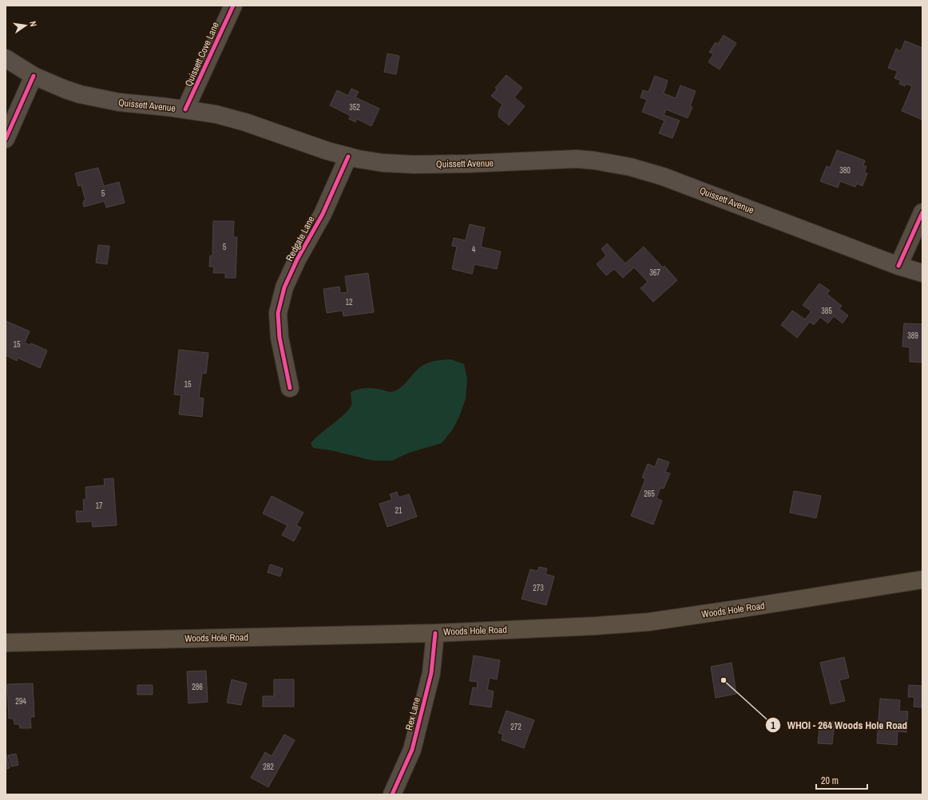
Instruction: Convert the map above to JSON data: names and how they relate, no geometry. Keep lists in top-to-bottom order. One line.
{"streets":{"highway":["Woods Hole Road"],"main road":["Quissett Avenue"],"street":["Quissett Cove Lane","Redgate Lane","Rex Lane"]},"crossings":[["Quissett Cove Lane","Quissett Avenue"],["Quissett Avenue","Redgate Lane"],["Woods Hole Road","Rex Lane"]],"places":["WHOI - 264 Woods Hole Road"],"house_numbers":["352","380","5","5","4","367","12","385","389","15","15","265","17","21","273","286","294","272","282"],"scale_bar":"20 m","north":"right"}
